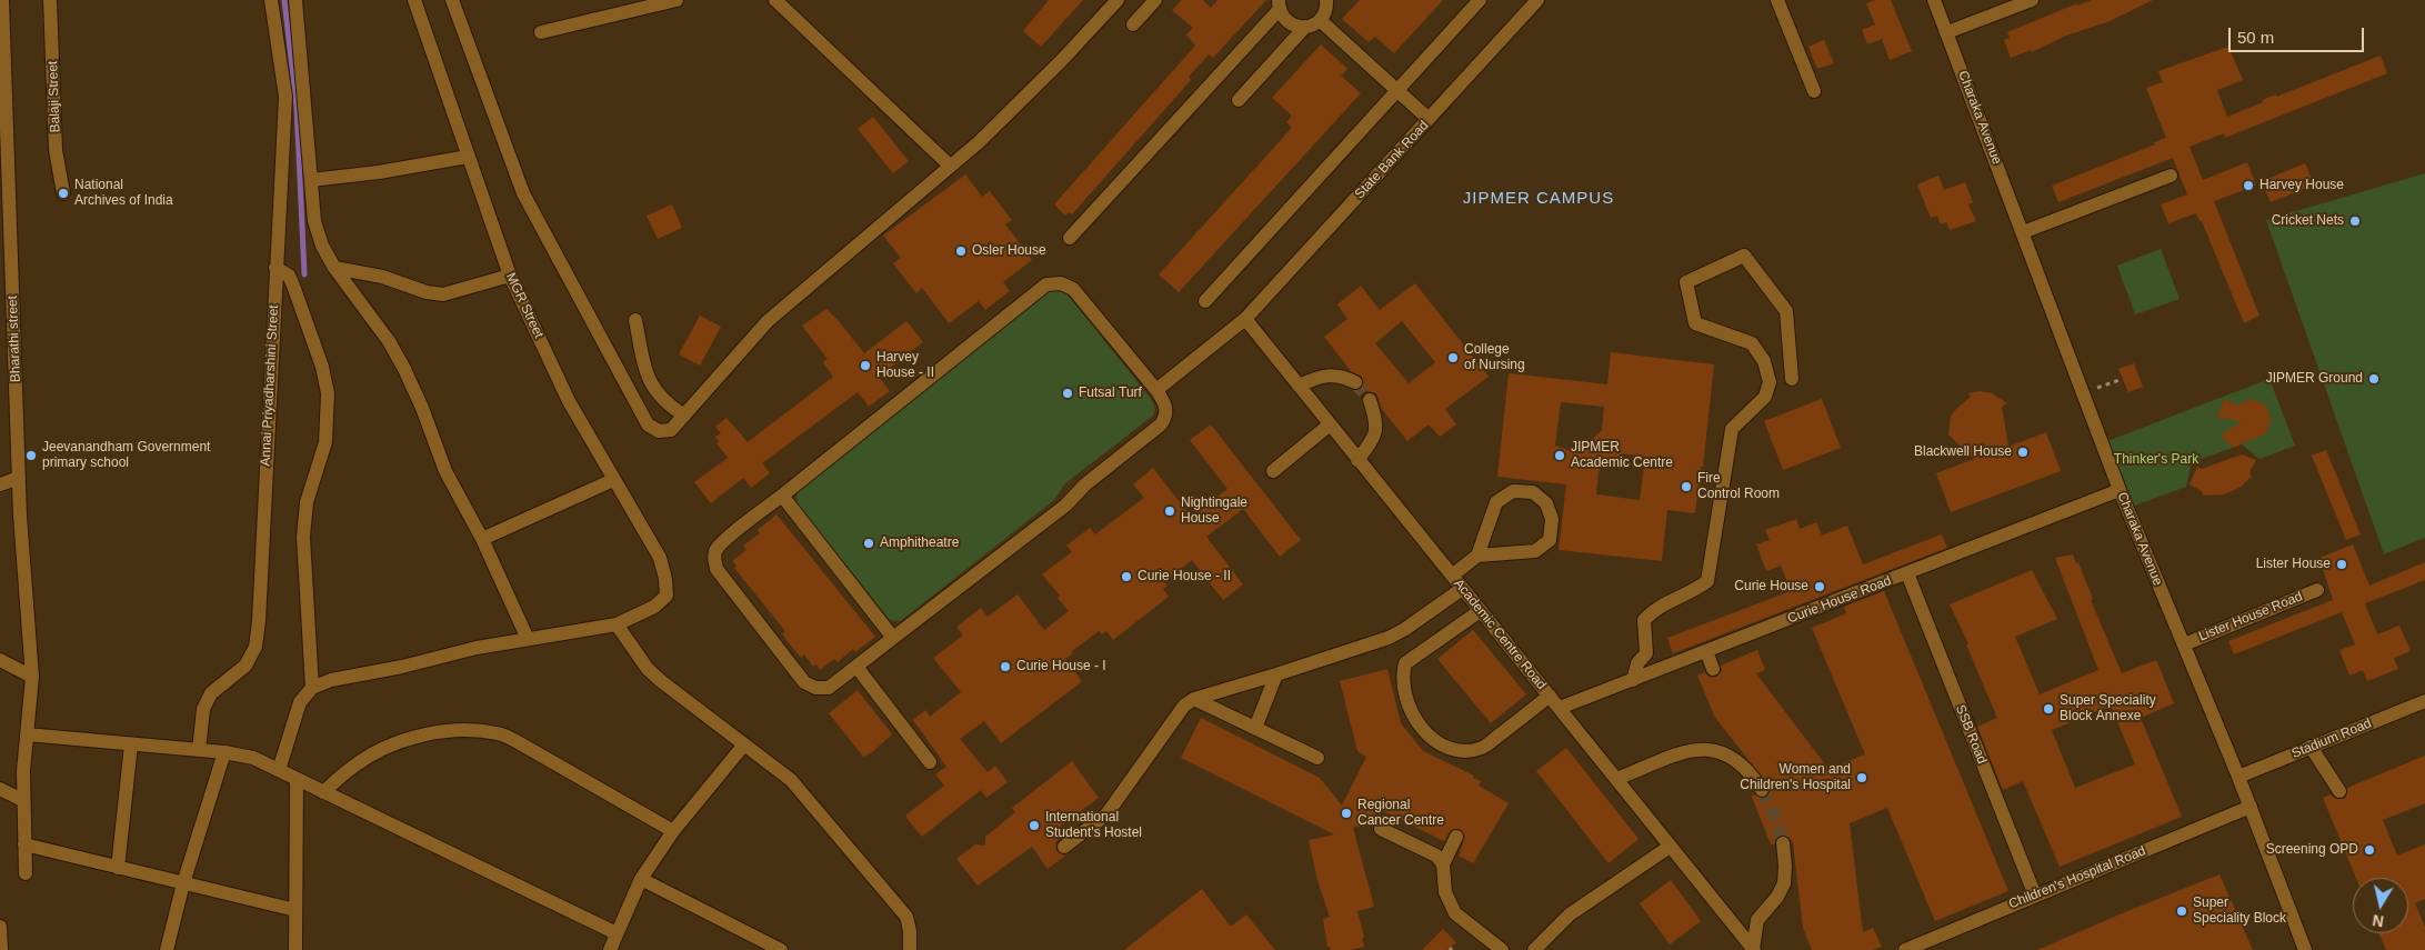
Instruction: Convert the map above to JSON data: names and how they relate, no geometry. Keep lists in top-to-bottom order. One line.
{"streets":{"street":["Balaji Street","Charaka Avenue","State Bank Road","MGR Street","Bharathi street","Annai Priyadharshini Street","Curie House Road","Lister House Road","Academic Centre Road","SSB Road","Stadium Road","Children's Hospital Road"]},"crossings":[["Charaka Avenue","Curie House Road"],["Charaka Avenue","Lister House Road"],["Charaka Avenue","Stadium Road"],["Charaka Avenue","Children's Hospital Road"],["State Bank Road","Academic Centre Road"],["Curie House Road","Academic Centre Road"],["Curie House Road","SSB Road"],["SSB Road","Children's Hospital Road"]],"districts":["JIPMER CAMPUS"],"parks":["Thinker's Park"],"places":["Harvey House","National Archives of India","Cricket Nets","Osler House","College of Nursing","Harvey House - II","JIPMER Ground","Futsal Turf","Blackwell House","Jeevanandham Government primary school","JIPMER Academic Centre","Fire Control Room","Nightingale House","Amphitheatre","Lister House","Curie House - II","Curie House","Curie House - I","Super Speciality Block Annexe","Women and Children's Hospital","Regional Cancer Centre","International Student's Hostel","Screening OPD","Super Speciality Block"],"scale_bar":"50 m","north":"bottom"}
